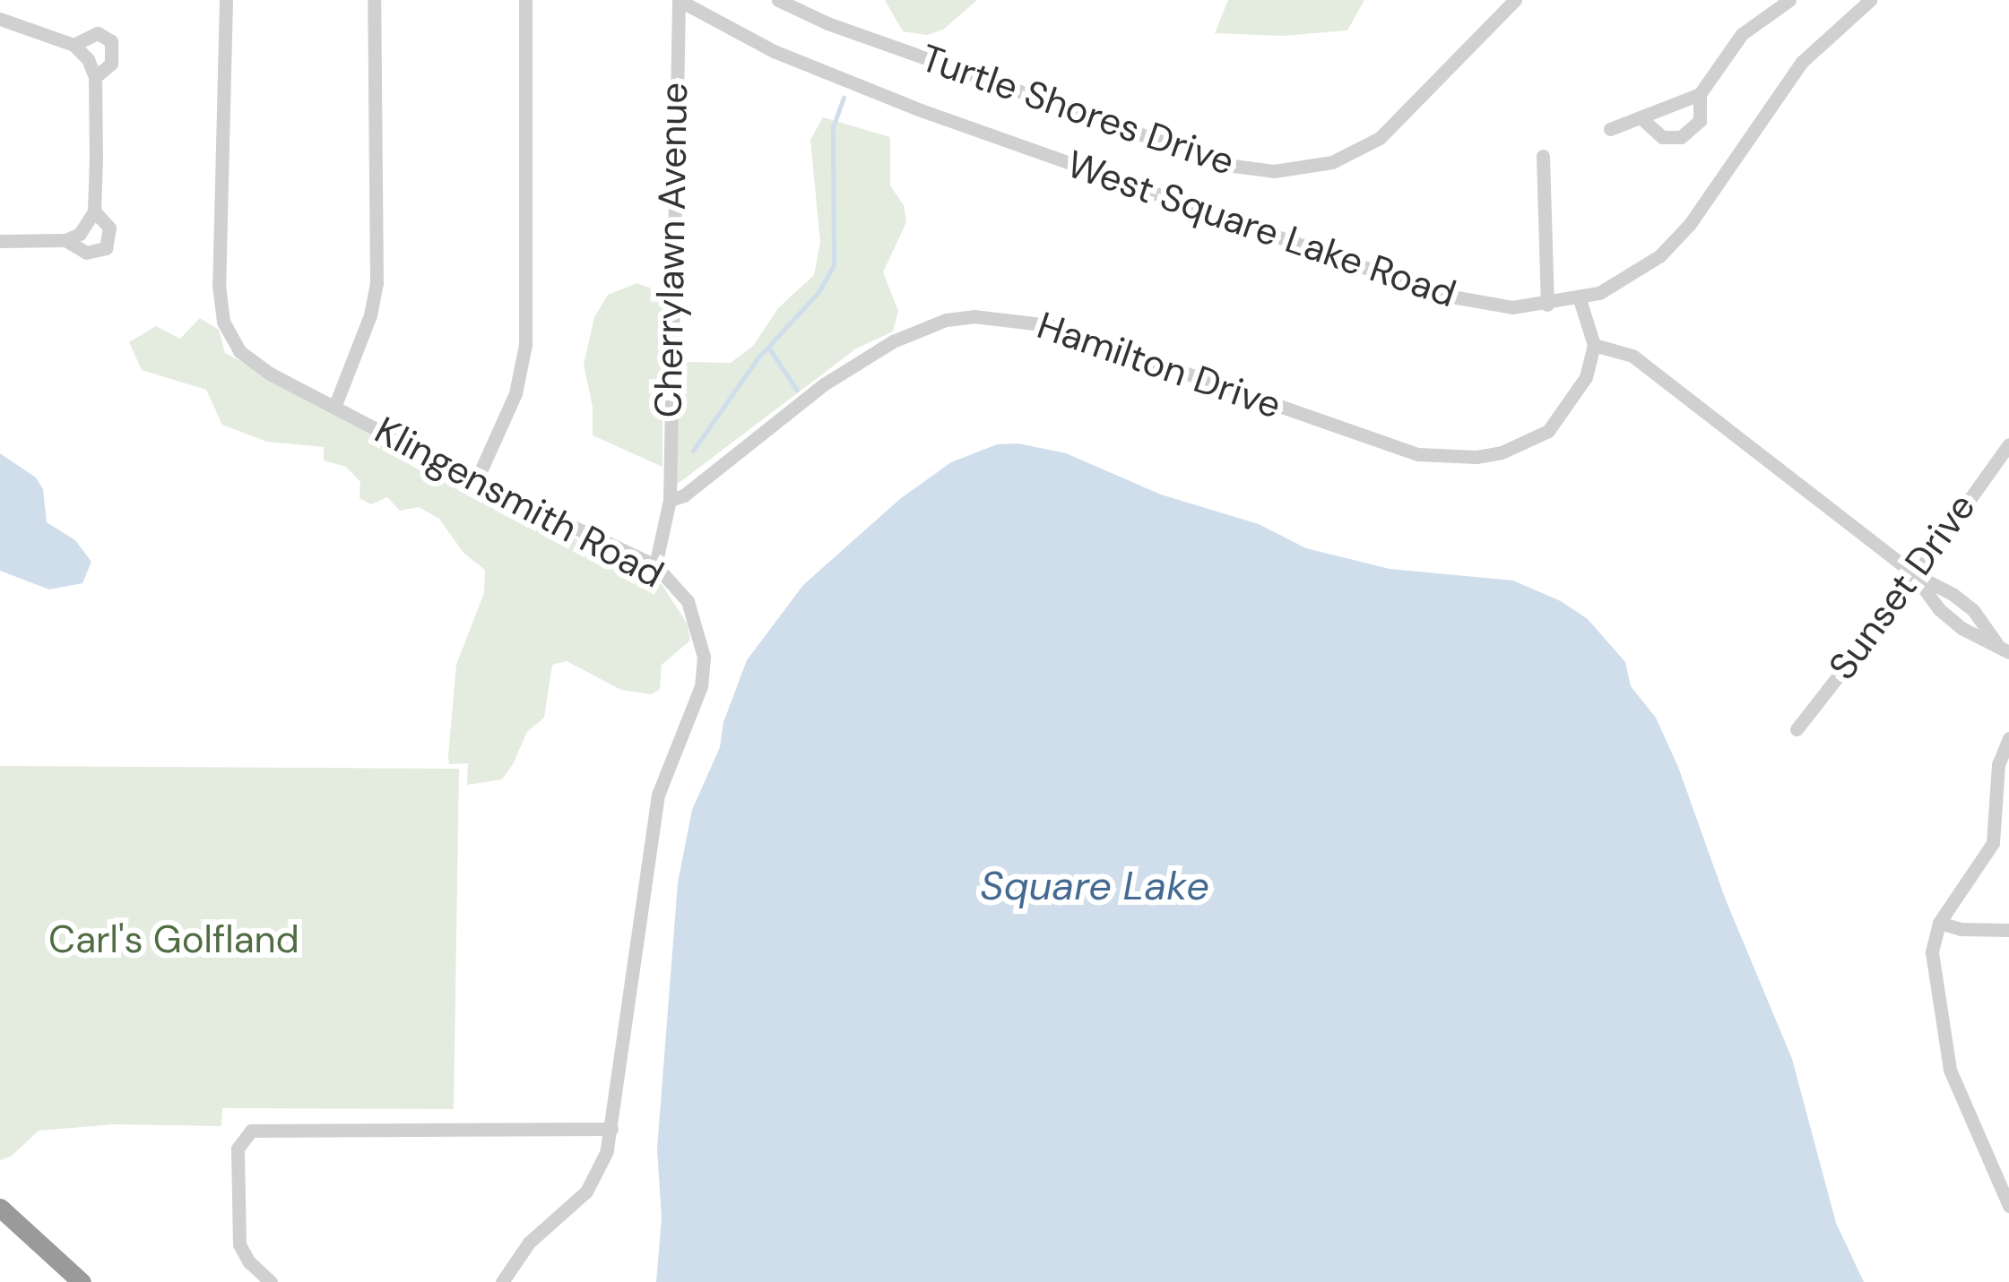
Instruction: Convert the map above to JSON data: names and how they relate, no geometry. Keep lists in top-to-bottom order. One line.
{"streets":{"street":["Turtle Shores Drive","West Square Lake Road","Cherrylawn Avenue","Hamilton Drive","Klingensmith Road","Sunset Drive"]},"crossings":[["West Square Lake Road","Cherrylawn Avenue"],["Cherrylawn Avenue","Hamilton Drive"]],"water":["Square Lake"],"parks":["Carl's Golfland"]}
